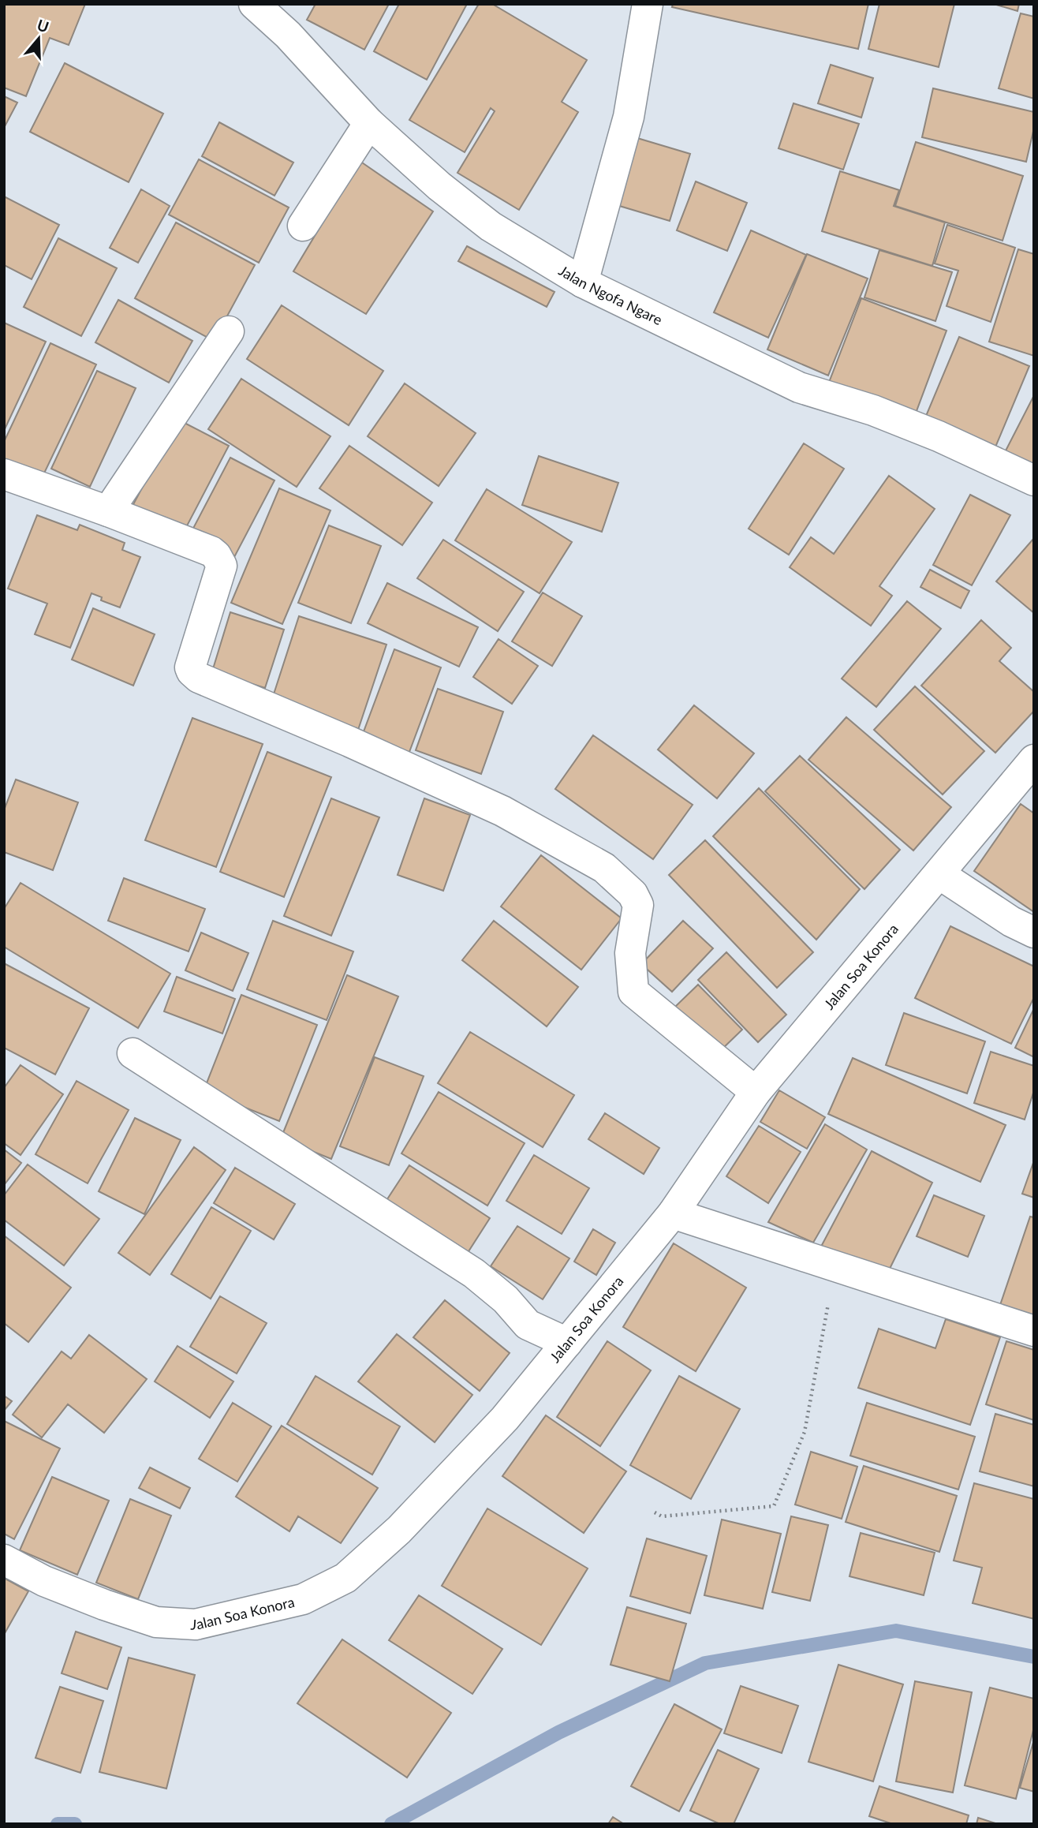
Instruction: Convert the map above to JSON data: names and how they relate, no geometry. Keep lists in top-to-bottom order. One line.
{"streets":{"street":["Jalan Ngofa Ngare","Jalan Soa Konora"]},"north":"top"}
